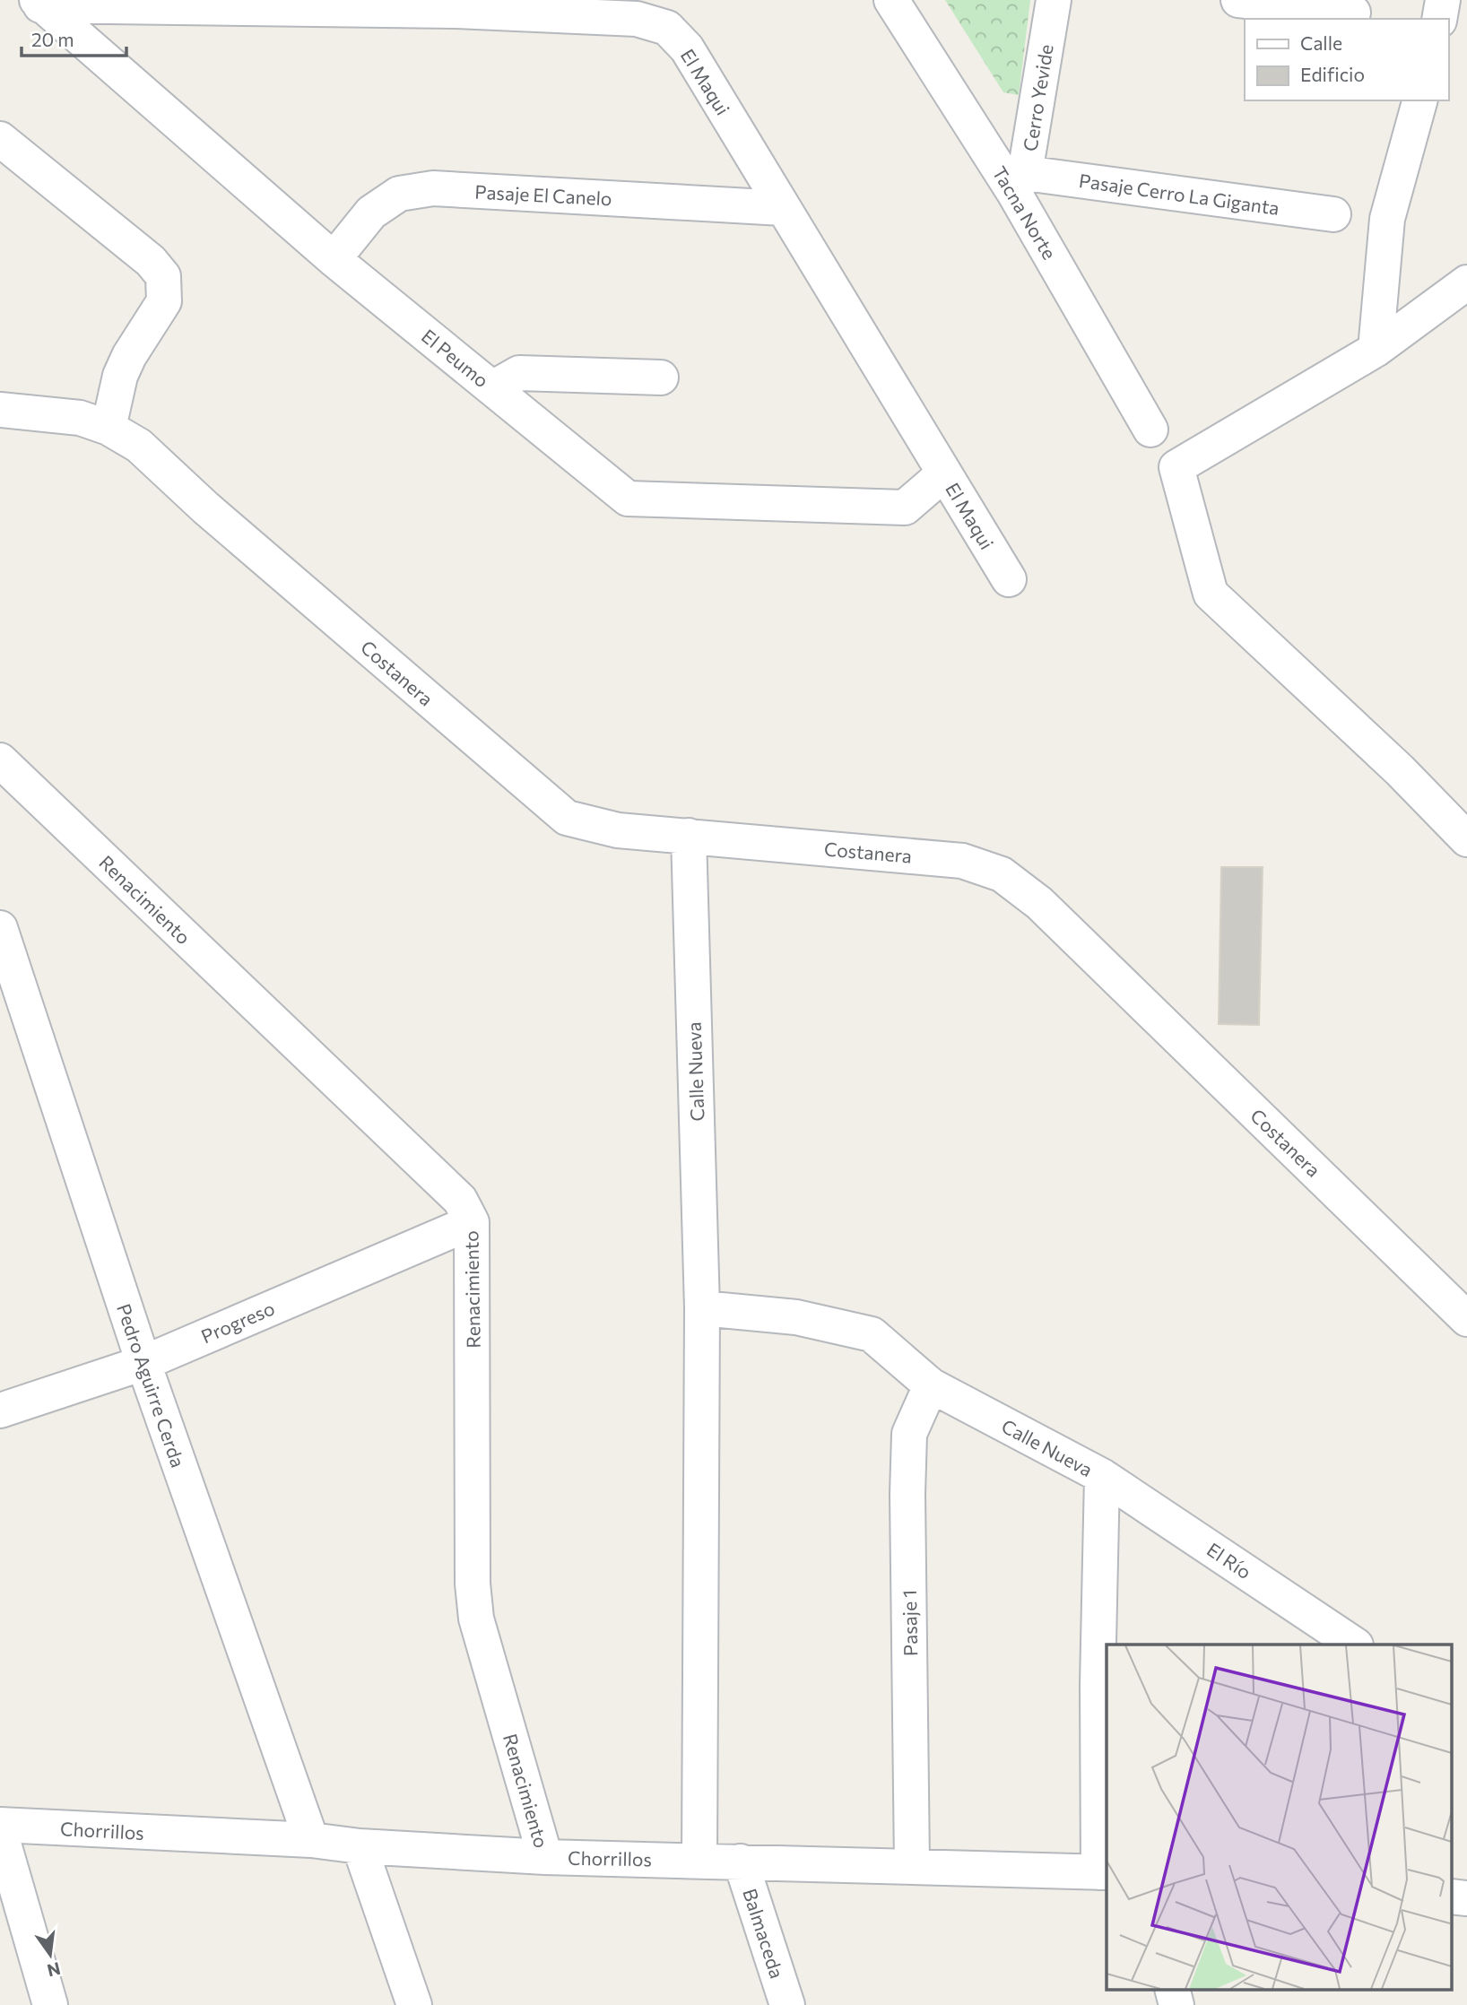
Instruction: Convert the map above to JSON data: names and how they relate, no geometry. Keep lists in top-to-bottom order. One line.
{"streets":{"street":["El Maqui","Cerro Yevide","Pasaje Cerro La Giganta","Pasaje El Canelo","Tacna Norte","El Peumo","Costanera","Renacimiento","Calle Nueva","Progreso","Pedro Aguirre Cerda","El Río","Pasaje 1","Chorrillos","Balmaceda"]},"crossings":[["El Maqui","Pasaje El Canelo"],["El Maqui","El Peumo"],["Cerro Yevide","Pasaje Cerro La Giganta"],["Cerro Yevide","Tacna Norte"],["Pasaje Cerro La Giganta","Tacna Norte"],["Pasaje El Canelo","El Peumo"],["Costanera","Calle Nueva"],["Renacimiento","Progreso"],["Renacimiento","Chorrillos"],["Calle Nueva","El Río"],["Calle Nueva","Pasaje 1"],["Calle Nueva","Chorrillos"],["Progreso","Pedro Aguirre Cerda"],["Pedro Aguirre Cerda","Chorrillos"],["Pasaje 1","Chorrillos"],["Chorrillos","Balmaceda"]],"legend":["Calle","Edificio"],"scale_bar":"20 m","north":"bottom"}
